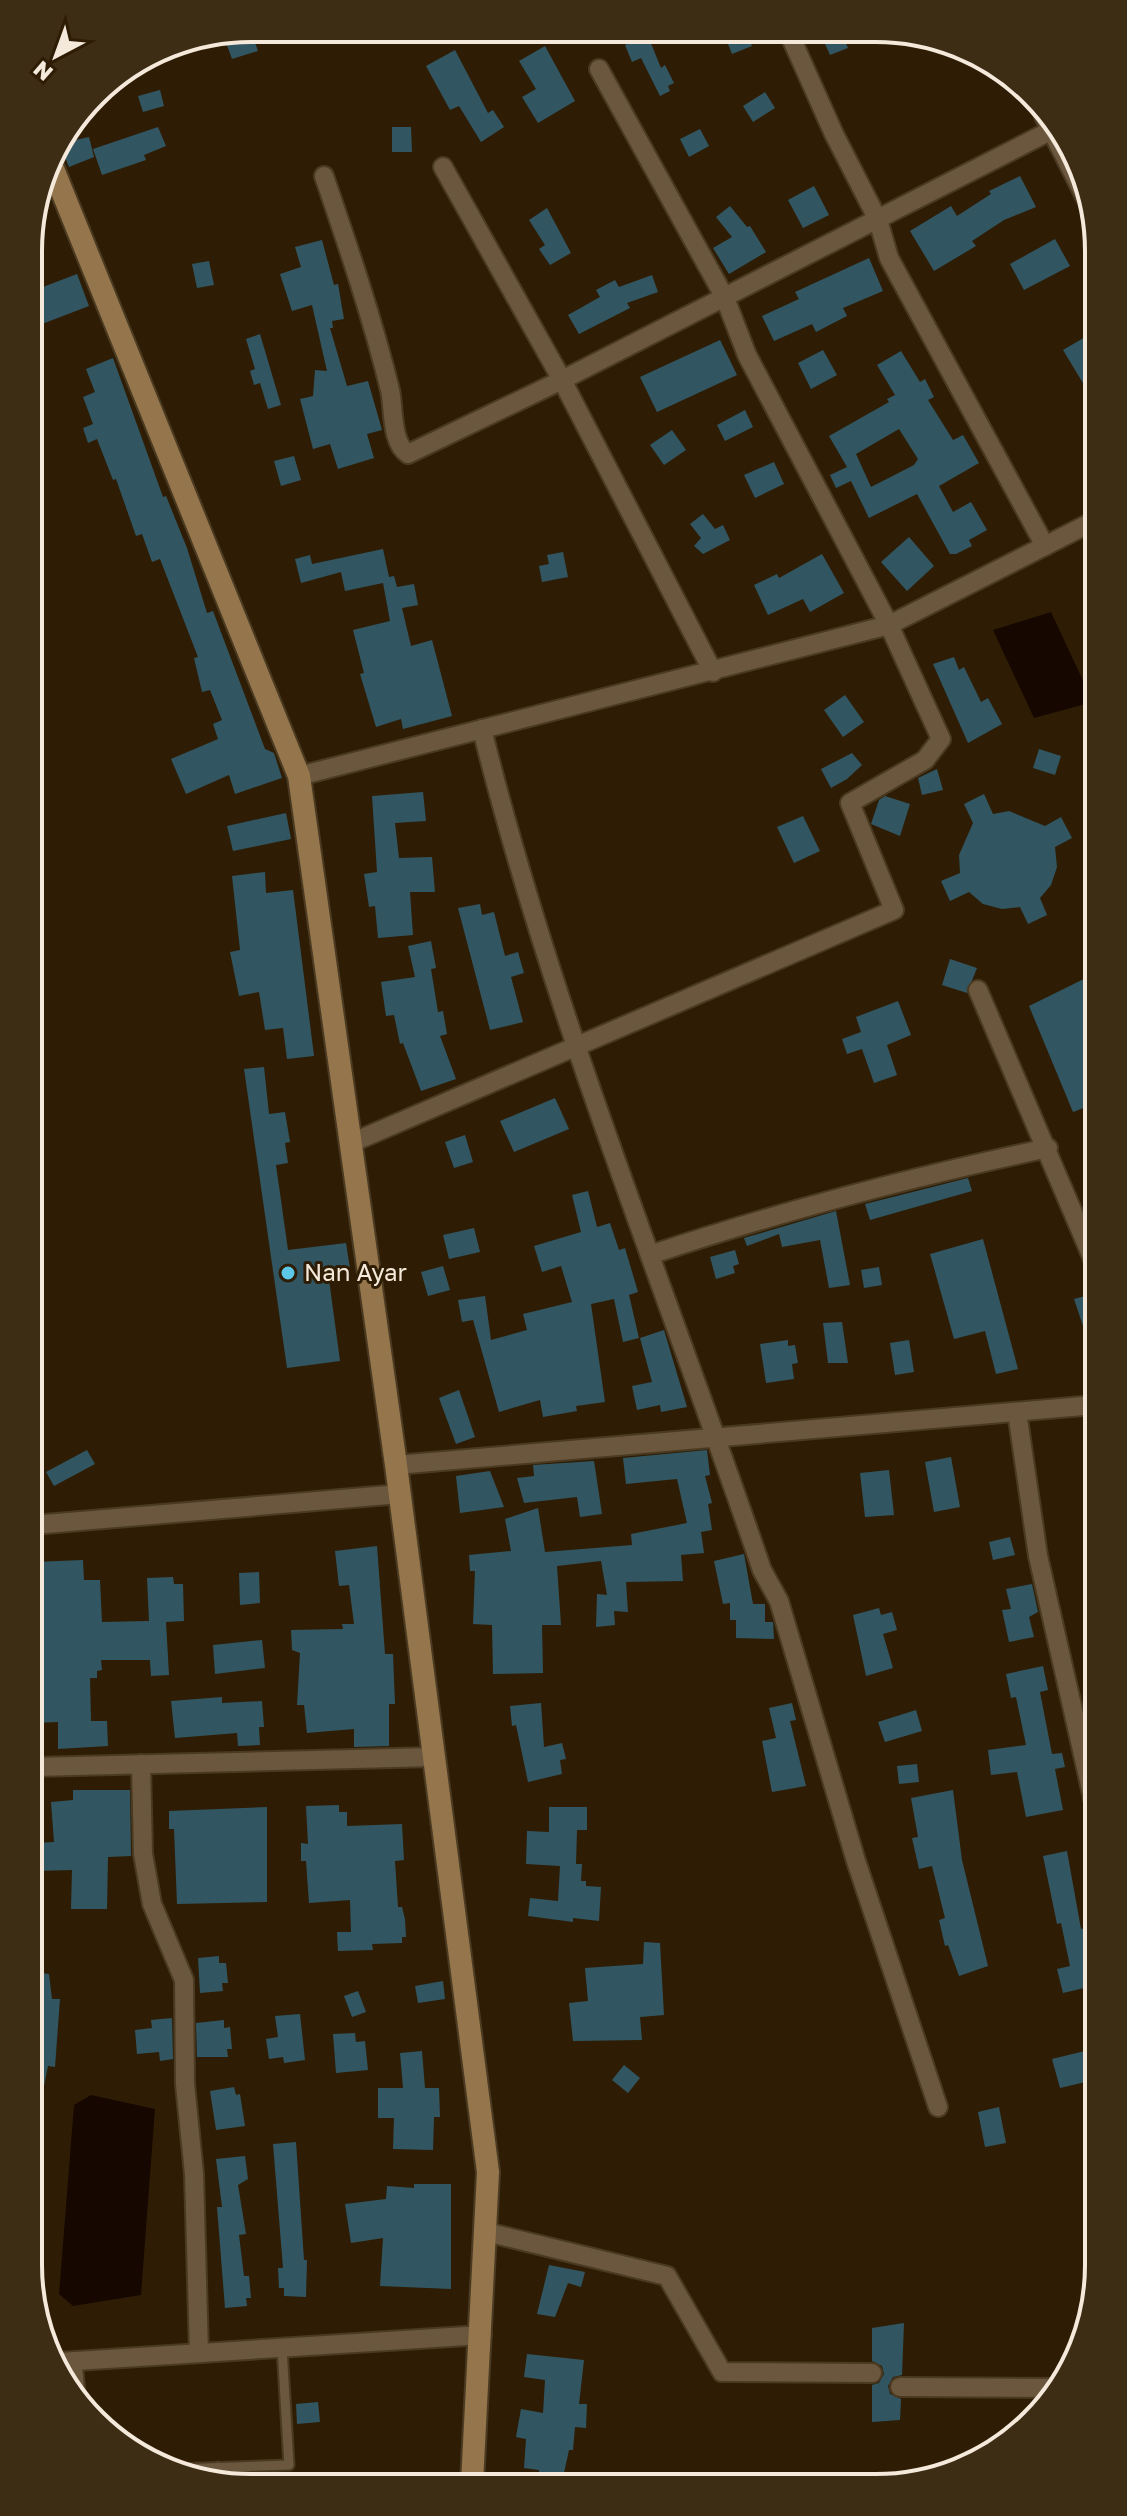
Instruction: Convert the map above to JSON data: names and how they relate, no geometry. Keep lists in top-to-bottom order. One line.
{"places":["Nan Ayar"],"north":"bottom left"}
